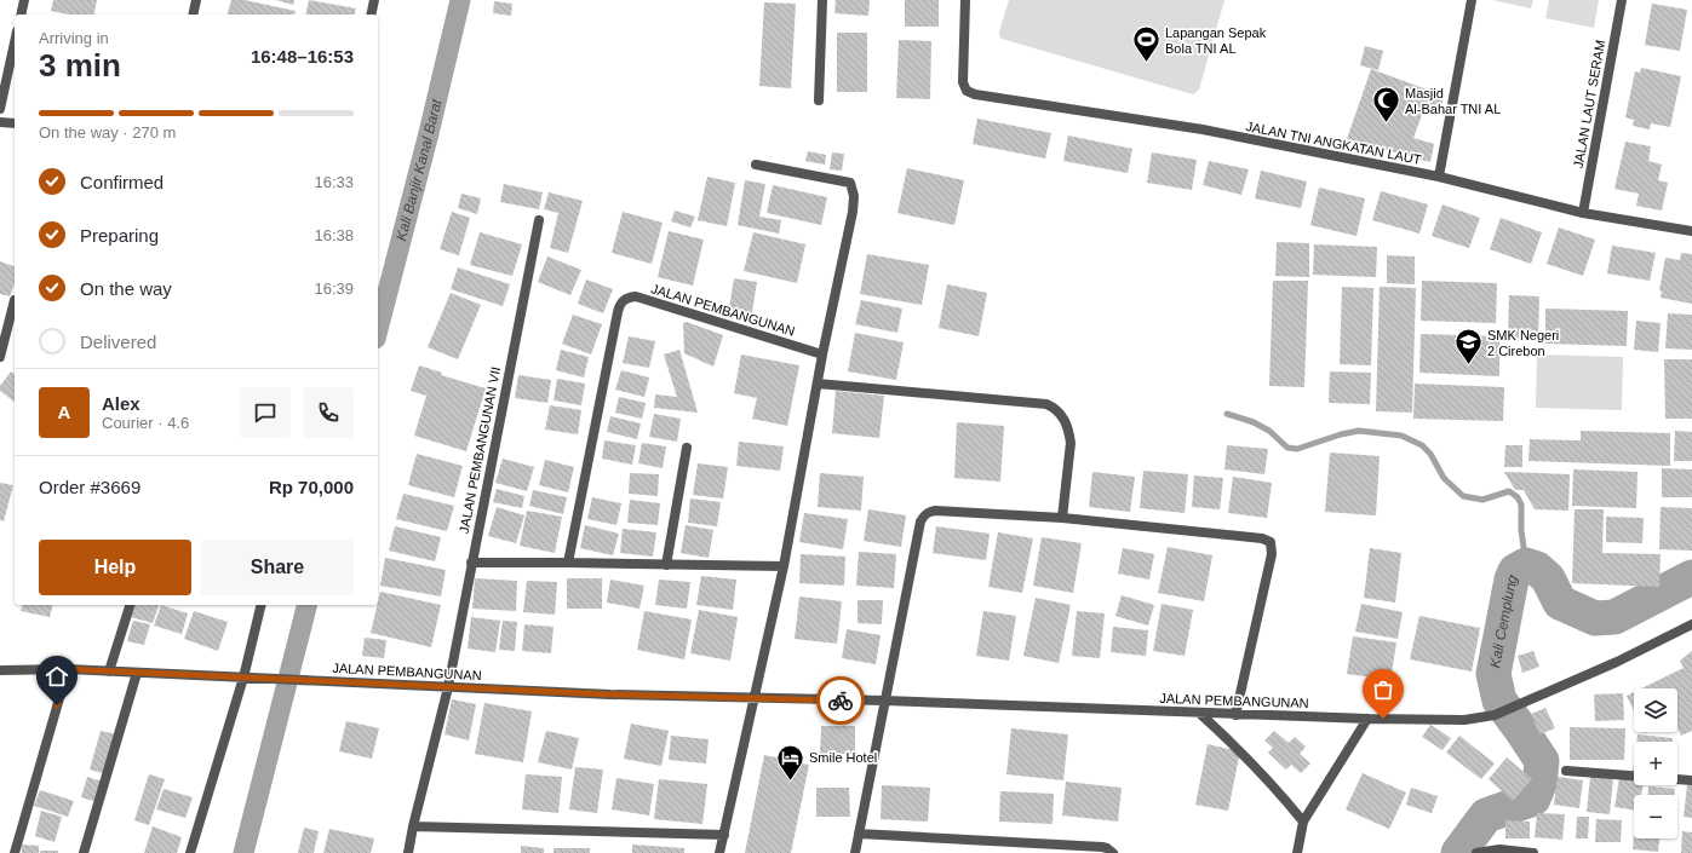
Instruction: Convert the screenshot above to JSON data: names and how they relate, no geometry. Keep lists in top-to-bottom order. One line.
{"streets":{"street":["JALAN LAUT SERAM","JALAN TNI ANGKATAN LAUT","JALAN PEMBANGUNAN","JALAN PEMBANGUNAN VII"]},"crossings":[["JALAN LAUT SERAM","JALAN TNI ANGKATAN LAUT"],["JALAN PEMBANGUNAN","JALAN PEMBANGUNAN VII"]],"water":["Kali Banjir Kanal Barat","Kali Cemplung"],"places":{"sports":["Lapangan Sepak Bola TNI AL"],"mosque":["Masjid Al-Bahar TNI AL"],"school or university":["SMK Negeri 2 Cirebon"],"hotel":["Smile Hotel"]},"page":{"heading":["3 min","Arriving in","16:48–16:53"],"panel":["Alex","Courier · 4.6","Order #3669","Rp 70,000"],"bar":"On the way · 270 m","list":[["Confirmed","16:33"],["Preparing","16:38"],["On the way","16:39"],"Delivered"],"round":"A","buttons":["Help","Share"],"map_buttons":["+","−"]}}
